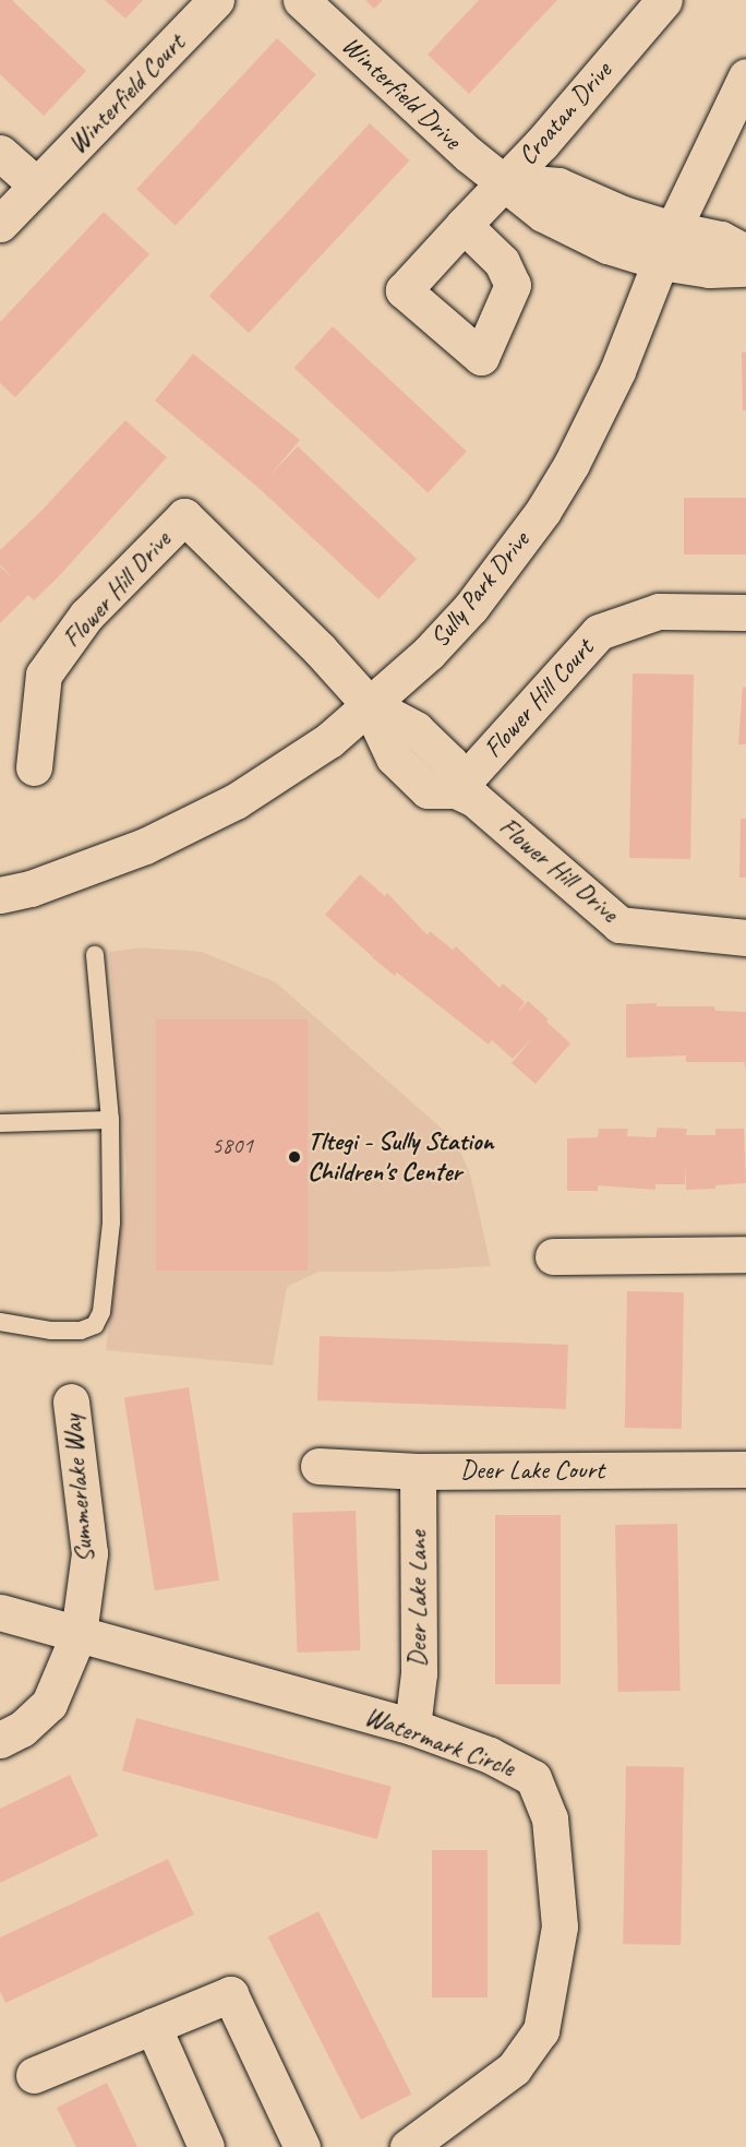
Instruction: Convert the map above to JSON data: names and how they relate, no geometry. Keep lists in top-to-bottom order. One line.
{"streets":{"street":["Winterfield Drive","Winterfield Court","Croatan Drive","Flower Hill Drive","Sully Park Drive","Flower Hill Court","Deer Lake Court","Summerlake Way","Deer Lake Lane","Watermark Circle"]},"crossings":[["Winterfield Drive","Croatan Drive"],["Winterfield Drive","Sully Park Drive"],["Flower Hill Drive","Sully Park Drive"],["Flower Hill Drive","Flower Hill Court"],["Deer Lake Court","Deer Lake Lane"],["Summerlake Way","Watermark Circle"],["Deer Lake Lane","Watermark Circle"]],"places":["Tltegi - Sully Station Children's Center"],"house_numbers":["5801"]}
